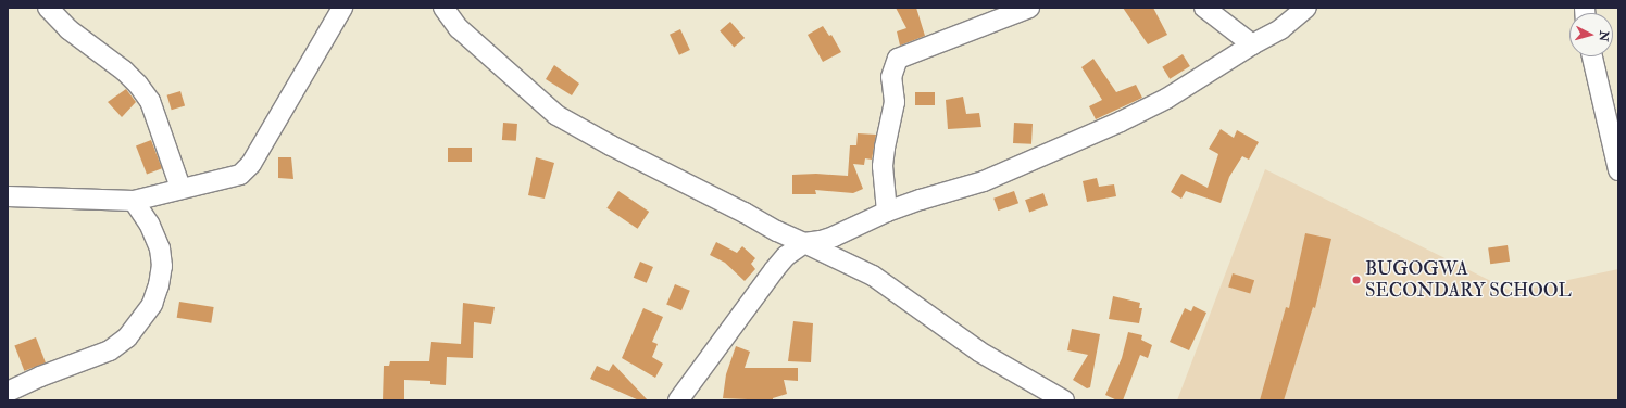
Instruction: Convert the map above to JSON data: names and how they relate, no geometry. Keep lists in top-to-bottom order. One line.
{"places":["BUGOGWA SECONDARY SCHOOL"],"north":"right"}
